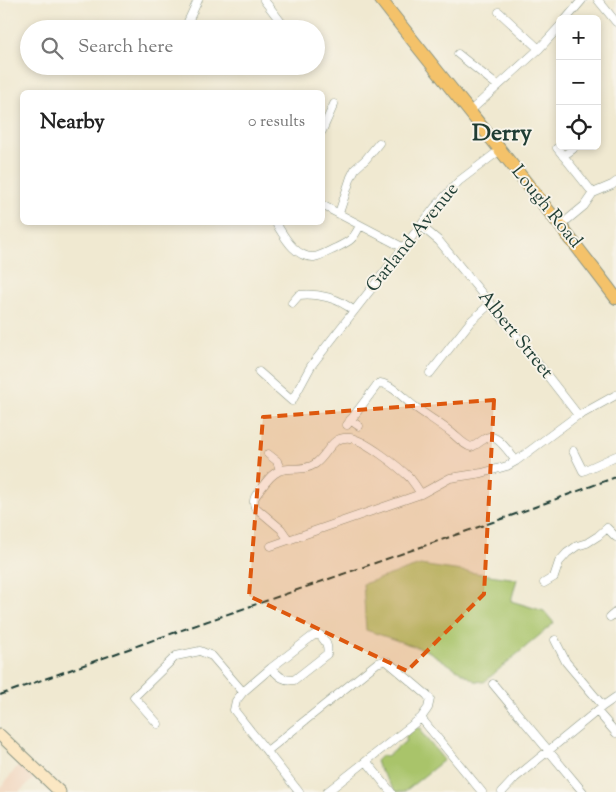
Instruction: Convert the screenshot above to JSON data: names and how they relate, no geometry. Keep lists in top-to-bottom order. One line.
{"streets":{"main road":["Lough Road"],"street":["Garland Avenue","Albert Street"]},"crossings":[["Lough Road","Garland Avenue"],["Garland Avenue","Albert Street"]],"districts":["Derry"],"page":{"map_buttons":["+","−"],"search":"Search here","heading":["Nearby","0 results"]}}
